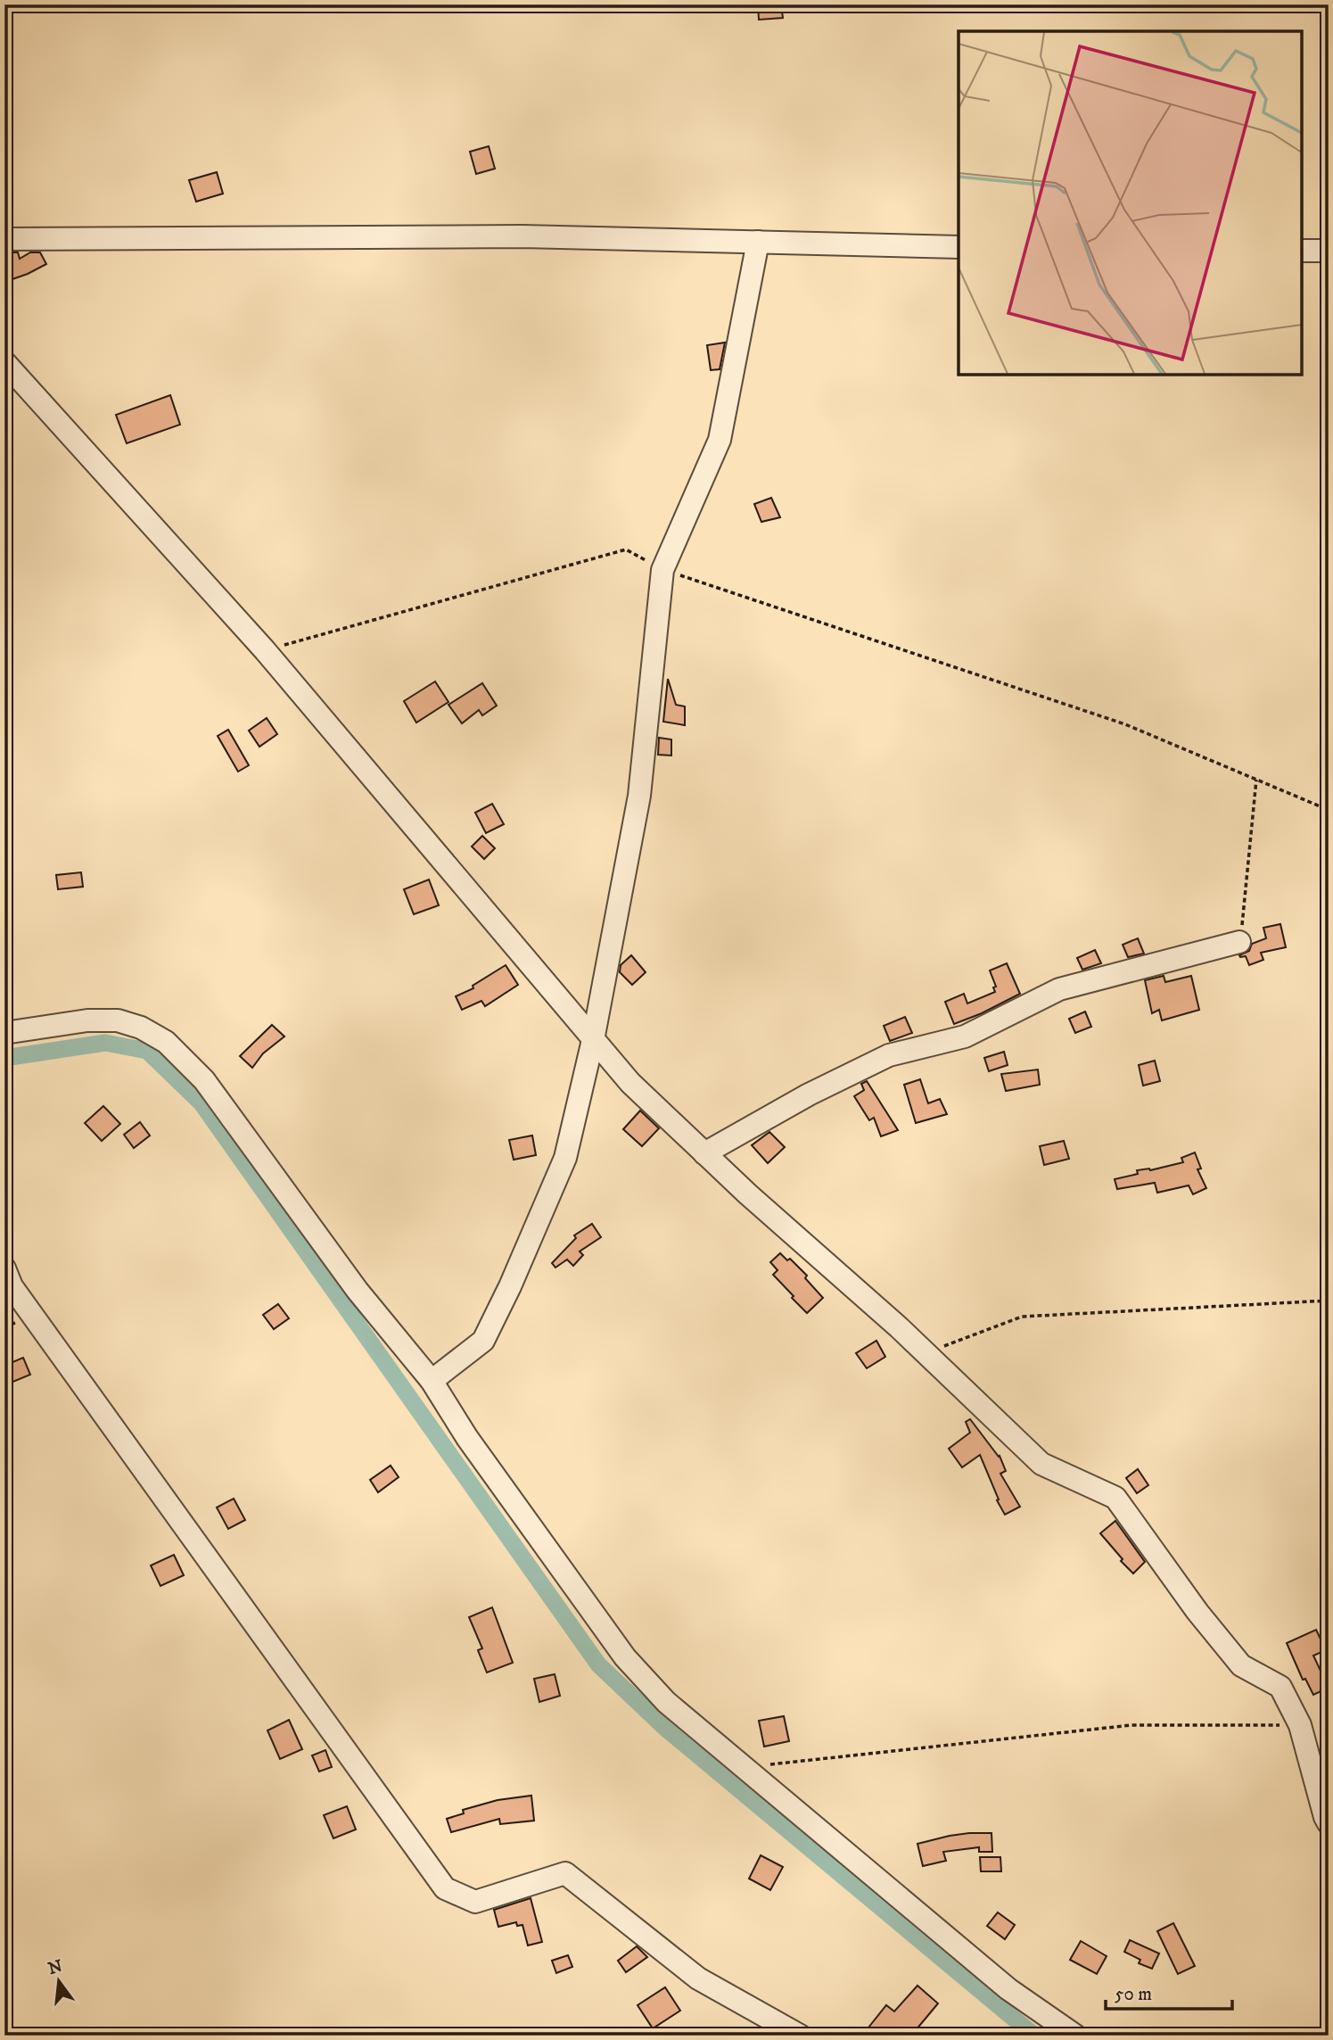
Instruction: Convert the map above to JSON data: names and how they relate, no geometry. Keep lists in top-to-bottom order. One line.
{"scale_bar":"50 m","north":"top"}
